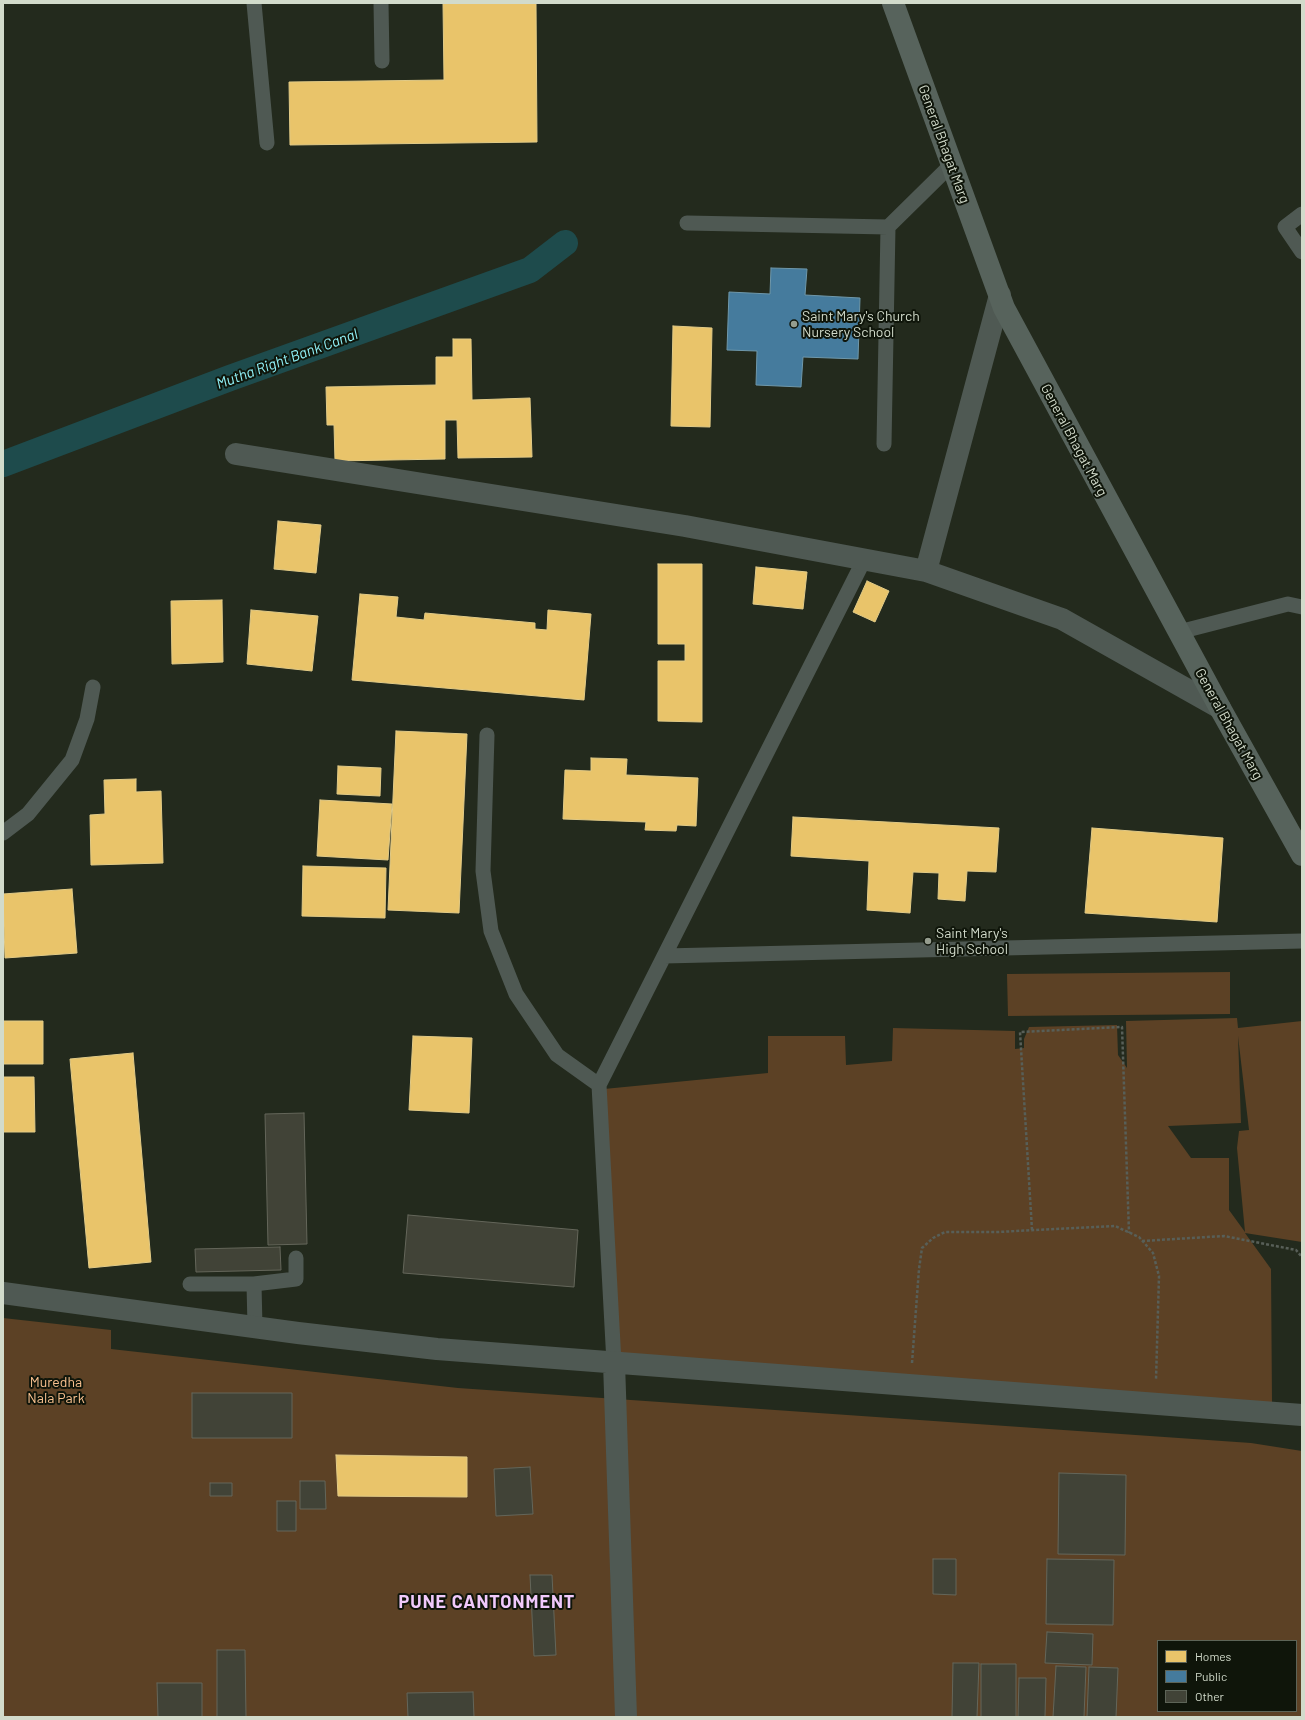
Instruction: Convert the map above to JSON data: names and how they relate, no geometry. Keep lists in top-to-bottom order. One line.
{"streets":{"street":["General Bhagat Marg"]},"districts":["PUNE CANTONMENT"],"water":["Mutha Right Bank Canal"],"parks":["Muredha Nala Park"],"places":["Saint Mary's Church Nursery School","Saint Mary's High School"],"legend":["Homes","Public","Other"]}
